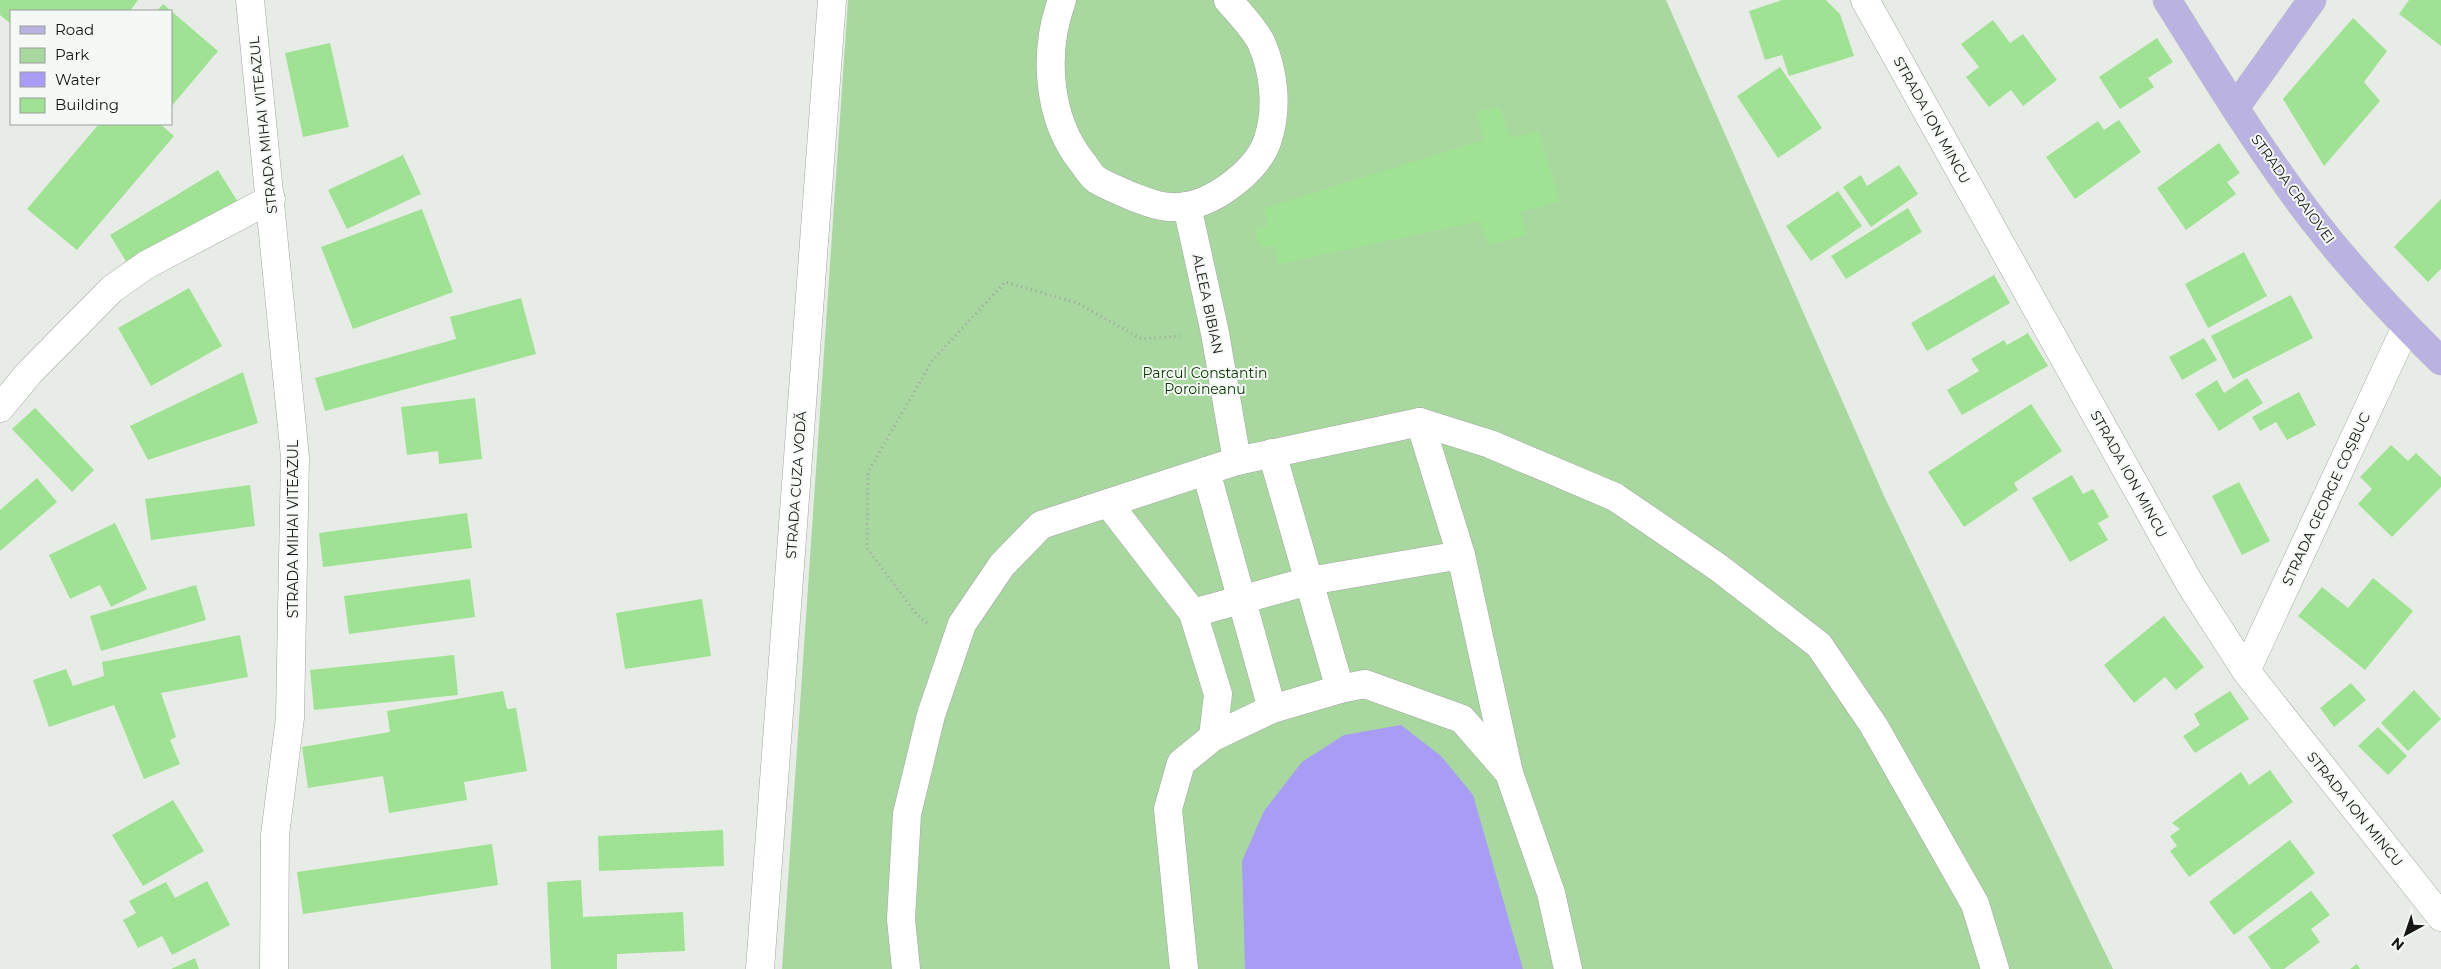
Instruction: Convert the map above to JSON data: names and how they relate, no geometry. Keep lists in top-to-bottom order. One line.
{"streets":{"main road":["STRADA CRAIOVEI"],"street":["STRADA ION MINCU","STRADA MIHAI VITEAZUL","ALEEA BIBIAN","STRADA CUZA VODĂ","STRADA GEORGE COȘBUC"]},"crossings":[["STRADA ION MINCU","STRADA GEORGE COȘBUC"],["STRADA CRAIOVEI","STRADA GEORGE COȘBUC"]],"parks":["Parcul Constantin Poroineanu"],"legend":["Road","Park","Water","Building"],"north":"bottom left"}
